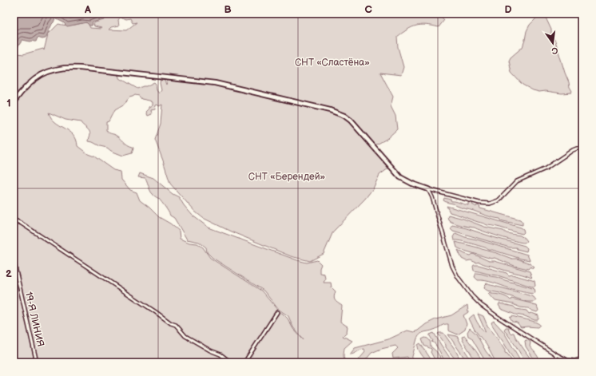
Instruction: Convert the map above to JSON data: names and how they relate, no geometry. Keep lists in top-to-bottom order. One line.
{"streets":{"street":["19-Я ЛИНИЯ"]},"parks":["СНТ «Сластёна»","СНТ «Берендей»"],"north":"bottom","grid":{"columns":["A","B","C","D"],"rows":["1","2"]}}
